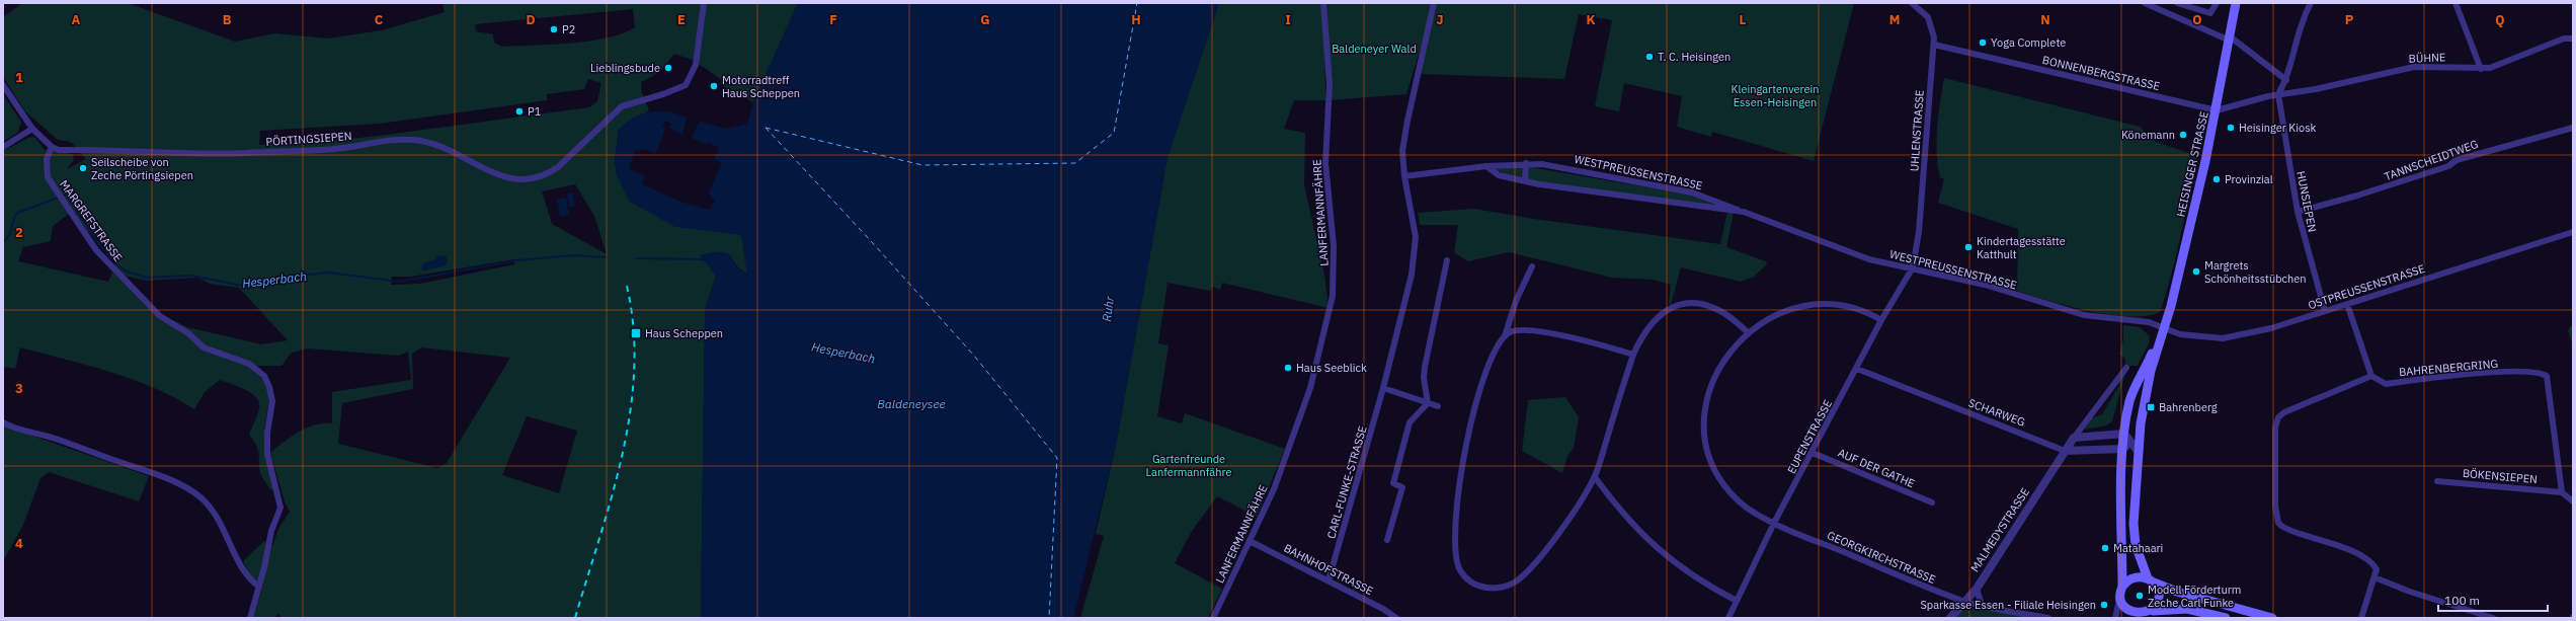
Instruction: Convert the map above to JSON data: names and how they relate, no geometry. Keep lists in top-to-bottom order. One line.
{"streets":{"main road":["HEISINGER STRASSE"],"street":["BÜHNE","BONNENBERGSTRASSE","UHLENSTRASSE","PÖRTINGSIEPEN","TANNSCHEIDTWEG","WESTPREUSSENSTRASSE","HUNSIEPEN","LANFERMANNFÄHRE","MARGREFSTRASSE","OSTPREUSSENSTRASSE","BAHRENBERGRING","SCHARWEG","EUPENSTRASSE","AUF DER GATHE","BÖKENSIEPEN","CARL-FUNKE-STRASSE","MALMEDYSTRASSE","GEORGKIRCHSTRASSE","BAHNHOFSTRASSE"]},"crossings":[["BÜHNE","BONNENBERGSTRASSE"],["BÜHNE","HEISINGER STRASSE"],["BÜHNE","HUNSIEPEN"],["BONNENBERGSTRASSE","UHLENSTRASSE"],["BONNENBERGSTRASSE","HEISINGER STRASSE"],["UHLENSTRASSE","WESTPREUSSENSTRASSE"],["UHLENSTRASSE","EUPENSTRASSE"],["PÖRTINGSIEPEN","MARGREFSTRASSE"],["TANNSCHEIDTWEG","HUNSIEPEN"],["HEISINGER STRASSE","WESTPREUSSENSTRASSE"],["HEISINGER STRASSE","OSTPREUSSENSTRASSE"],["HEISINGER STRASSE","SCHARWEG"],["WESTPREUSSENSTRASSE","OSTPREUSSENSTRASSE"],["WESTPREUSSENSTRASSE","EUPENSTRASSE"],["WESTPREUSSENSTRASSE","CARL-FUNKE-STRASSE"],["HUNSIEPEN","OSTPREUSSENSTRASSE"],["LANFERMANNFÄHRE","BAHNHOFSTRASSE"],["BAHRENBERGRING","BÖKENSIEPEN"],["SCHARWEG","EUPENSTRASSE"],["SCHARWEG","MALMEDYSTRASSE"],["EUPENSTRASSE","AUF DER GATHE"],["EUPENSTRASSE","GEORGKIRCHSTRASSE"],["CARL-FUNKE-STRASSE","BAHNHOFSTRASSE"],["MALMEDYSTRASSE","GEORGKIRCHSTRASSE"]],"water":["Hesperbach","Ruhr","Baldeneysee"],"parks":["Baldeneyer Wald","Kleingartenverein Essen-Heisingen","Gartenfreunde Lanfermannfähre"],"places":{"other":["P2","Yoga Complete","T. C. Heisingen","Lieblingsbude","Motorradtreff Haus Scheppen","P1","Heisinger Kiosk","Könemann","Seilscheibe von Zeche Pörtingsiepen","Provinzial","Kindertagesstätte Katthult","Margrets Schönheitsstübchen","Haus Seeblick","Matahaari","Modell Förderturm Zeche Carl Funke","Sparkasse Essen - Filiale Heisingen"],"transit":["Haus Scheppen","Bahrenberg"]},"scale_bar":"100 m","grid":{"columns":["A","B","C","D","E","F","G","H","I","J","K","L","M","N","O","P","Q"],"rows":["1","2","3","4"]}}
